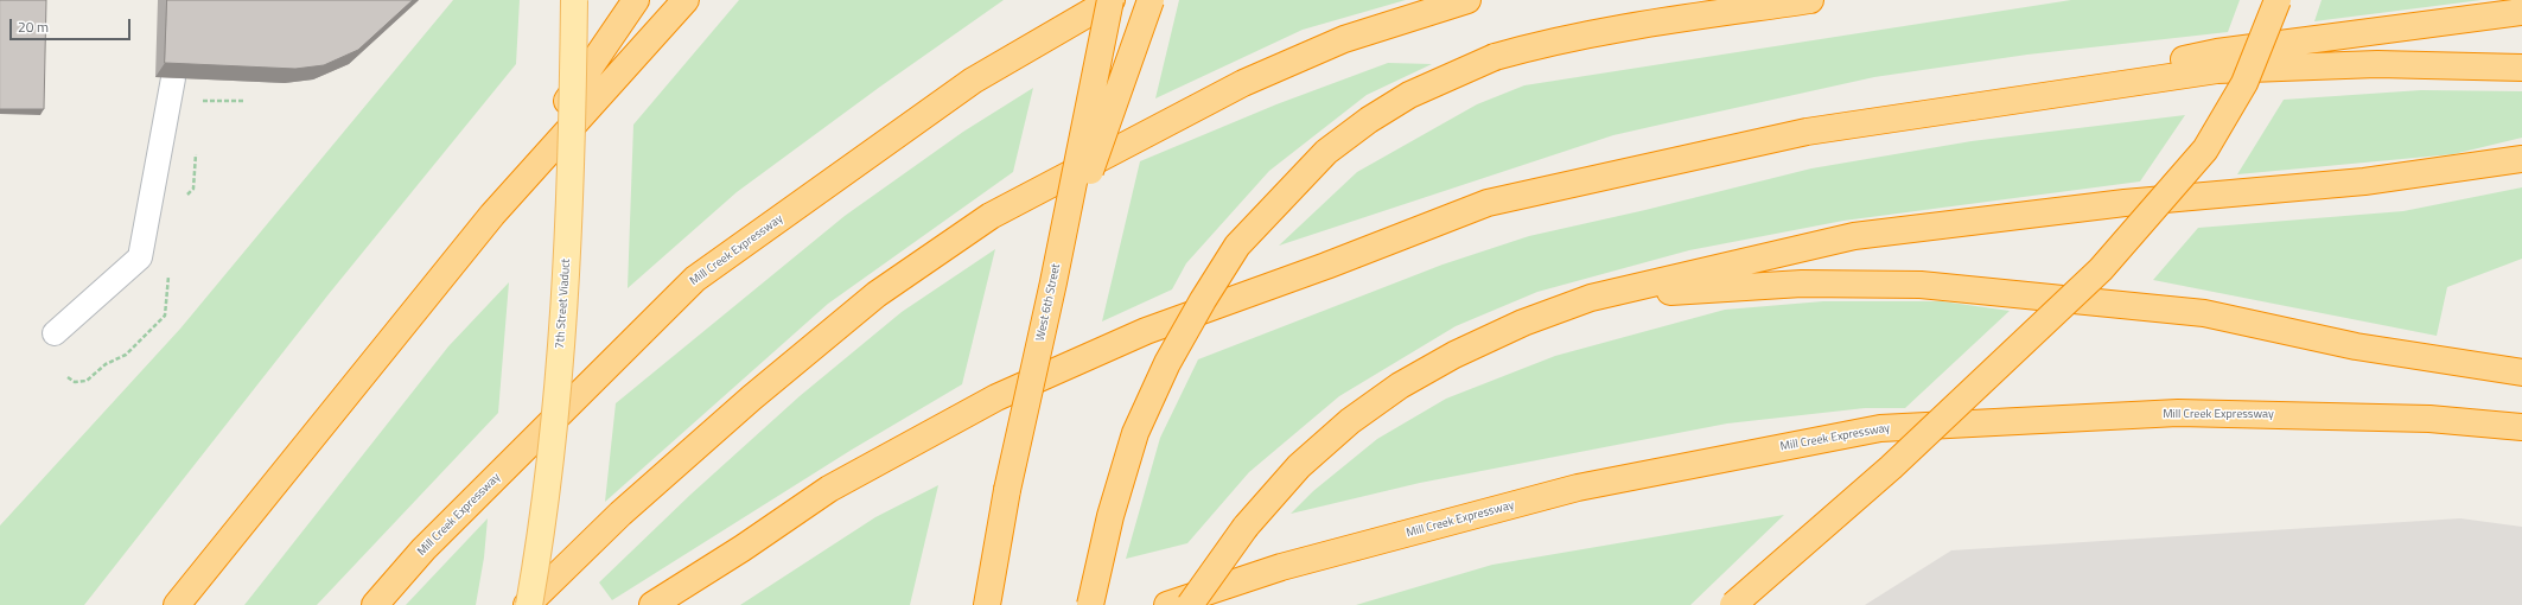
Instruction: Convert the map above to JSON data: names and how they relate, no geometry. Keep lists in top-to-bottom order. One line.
{"streets":{"highway":["Mill Creek Expressway","West 6th Street"],"main road":["7th Street Viaduct"]},"crossings":[["Mill Creek Expressway","West 6th Street"]],"scale_bar":"20 m"}
